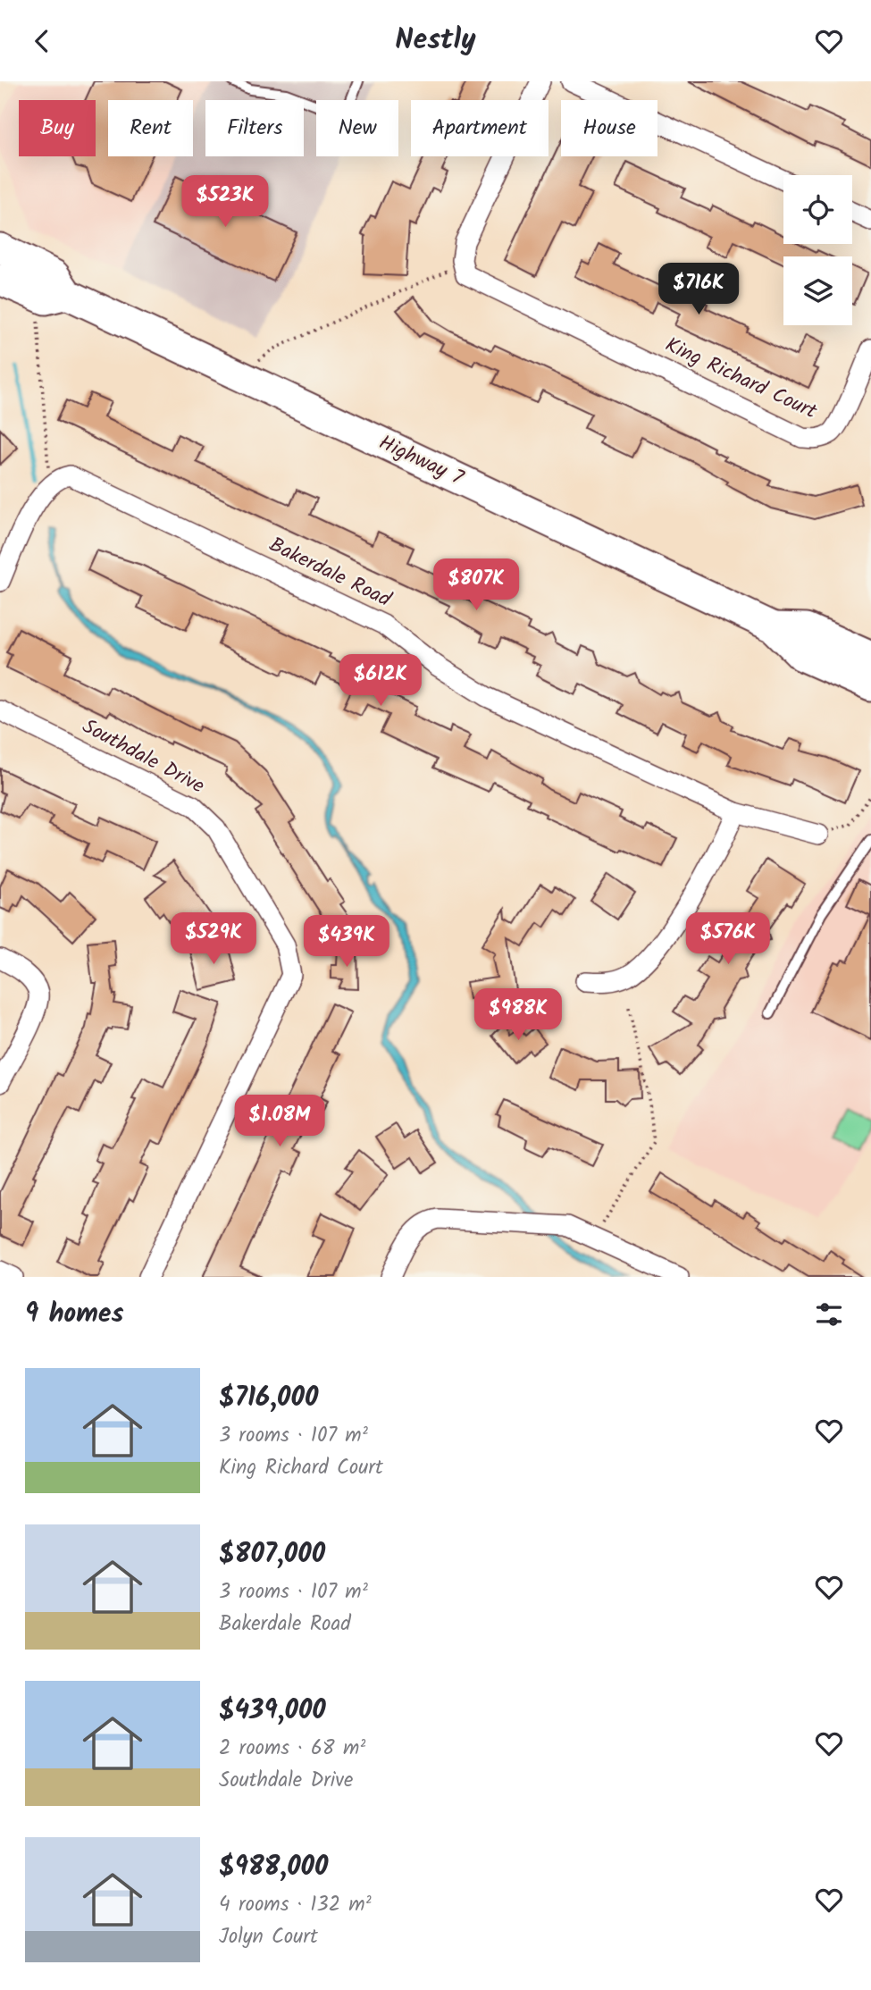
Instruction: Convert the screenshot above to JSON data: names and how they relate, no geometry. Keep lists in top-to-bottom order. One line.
{"streets":{"main road":["Highway 7"],"street":["King Richard Court","Bakerdale Road","Southdale Drive"]},"page":{"header":"Nestly","chip":["Buy","Rent","Filters","New","Apartment","House"],"price":["$523K","$716K","$807K","$612K","$529K","$576K","$439K","$988K","$1.08M"],"heading":"9 homes","list":[{"name":"$716,000","note":"3 rooms · 107 m² · King Richard Court"},{"name":"$807,000","note":"3 rooms · 107 m² · Bakerdale Road"},{"name":"$439,000","note":"2 rooms · 68 m² · Southdale Drive"},{"name":"$988,000","note":"4 rooms · 132 m² · Jolyn Court"}]}}
